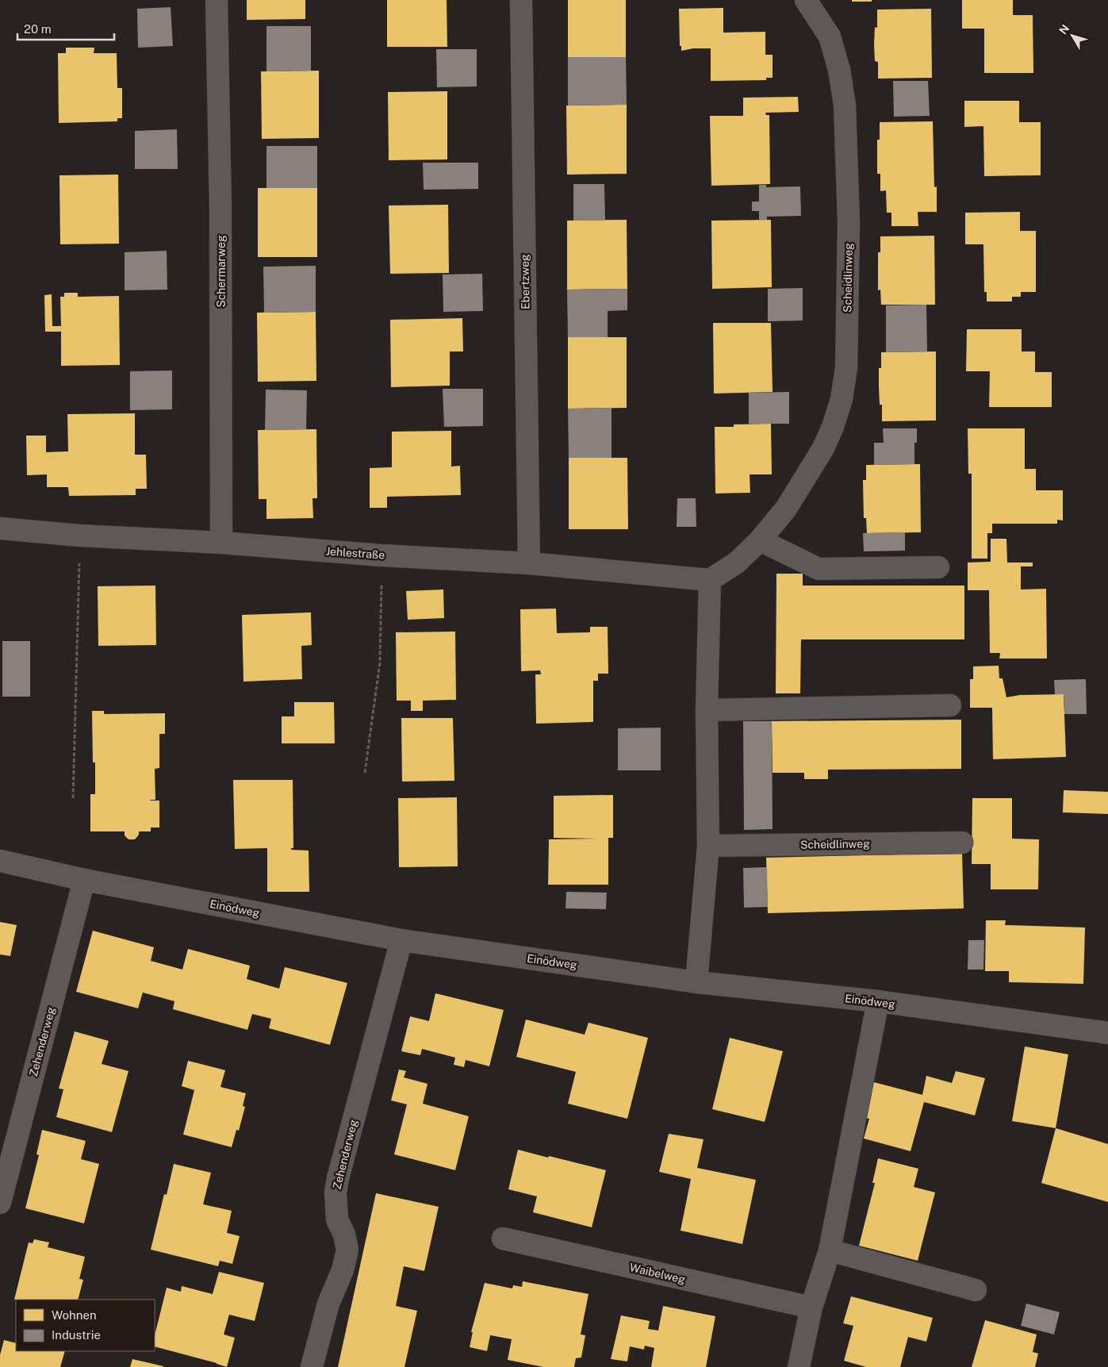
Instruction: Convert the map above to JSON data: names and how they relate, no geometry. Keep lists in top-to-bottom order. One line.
{"streets":{"street":["Schermarweg","Scheidlinweg","Ebertzweg","Jehlestraße","Einödweg","Zehenderweg","Waibelweg"]},"crossings":[["Schermarweg","Jehlestraße"],["Scheidlinweg","Jehlestraße"],["Ebertzweg","Jehlestraße"],["Einödweg","Zehenderweg"]],"legend":["Wohnen","Industrie"],"scale_bar":"20 m","north":"top left"}
